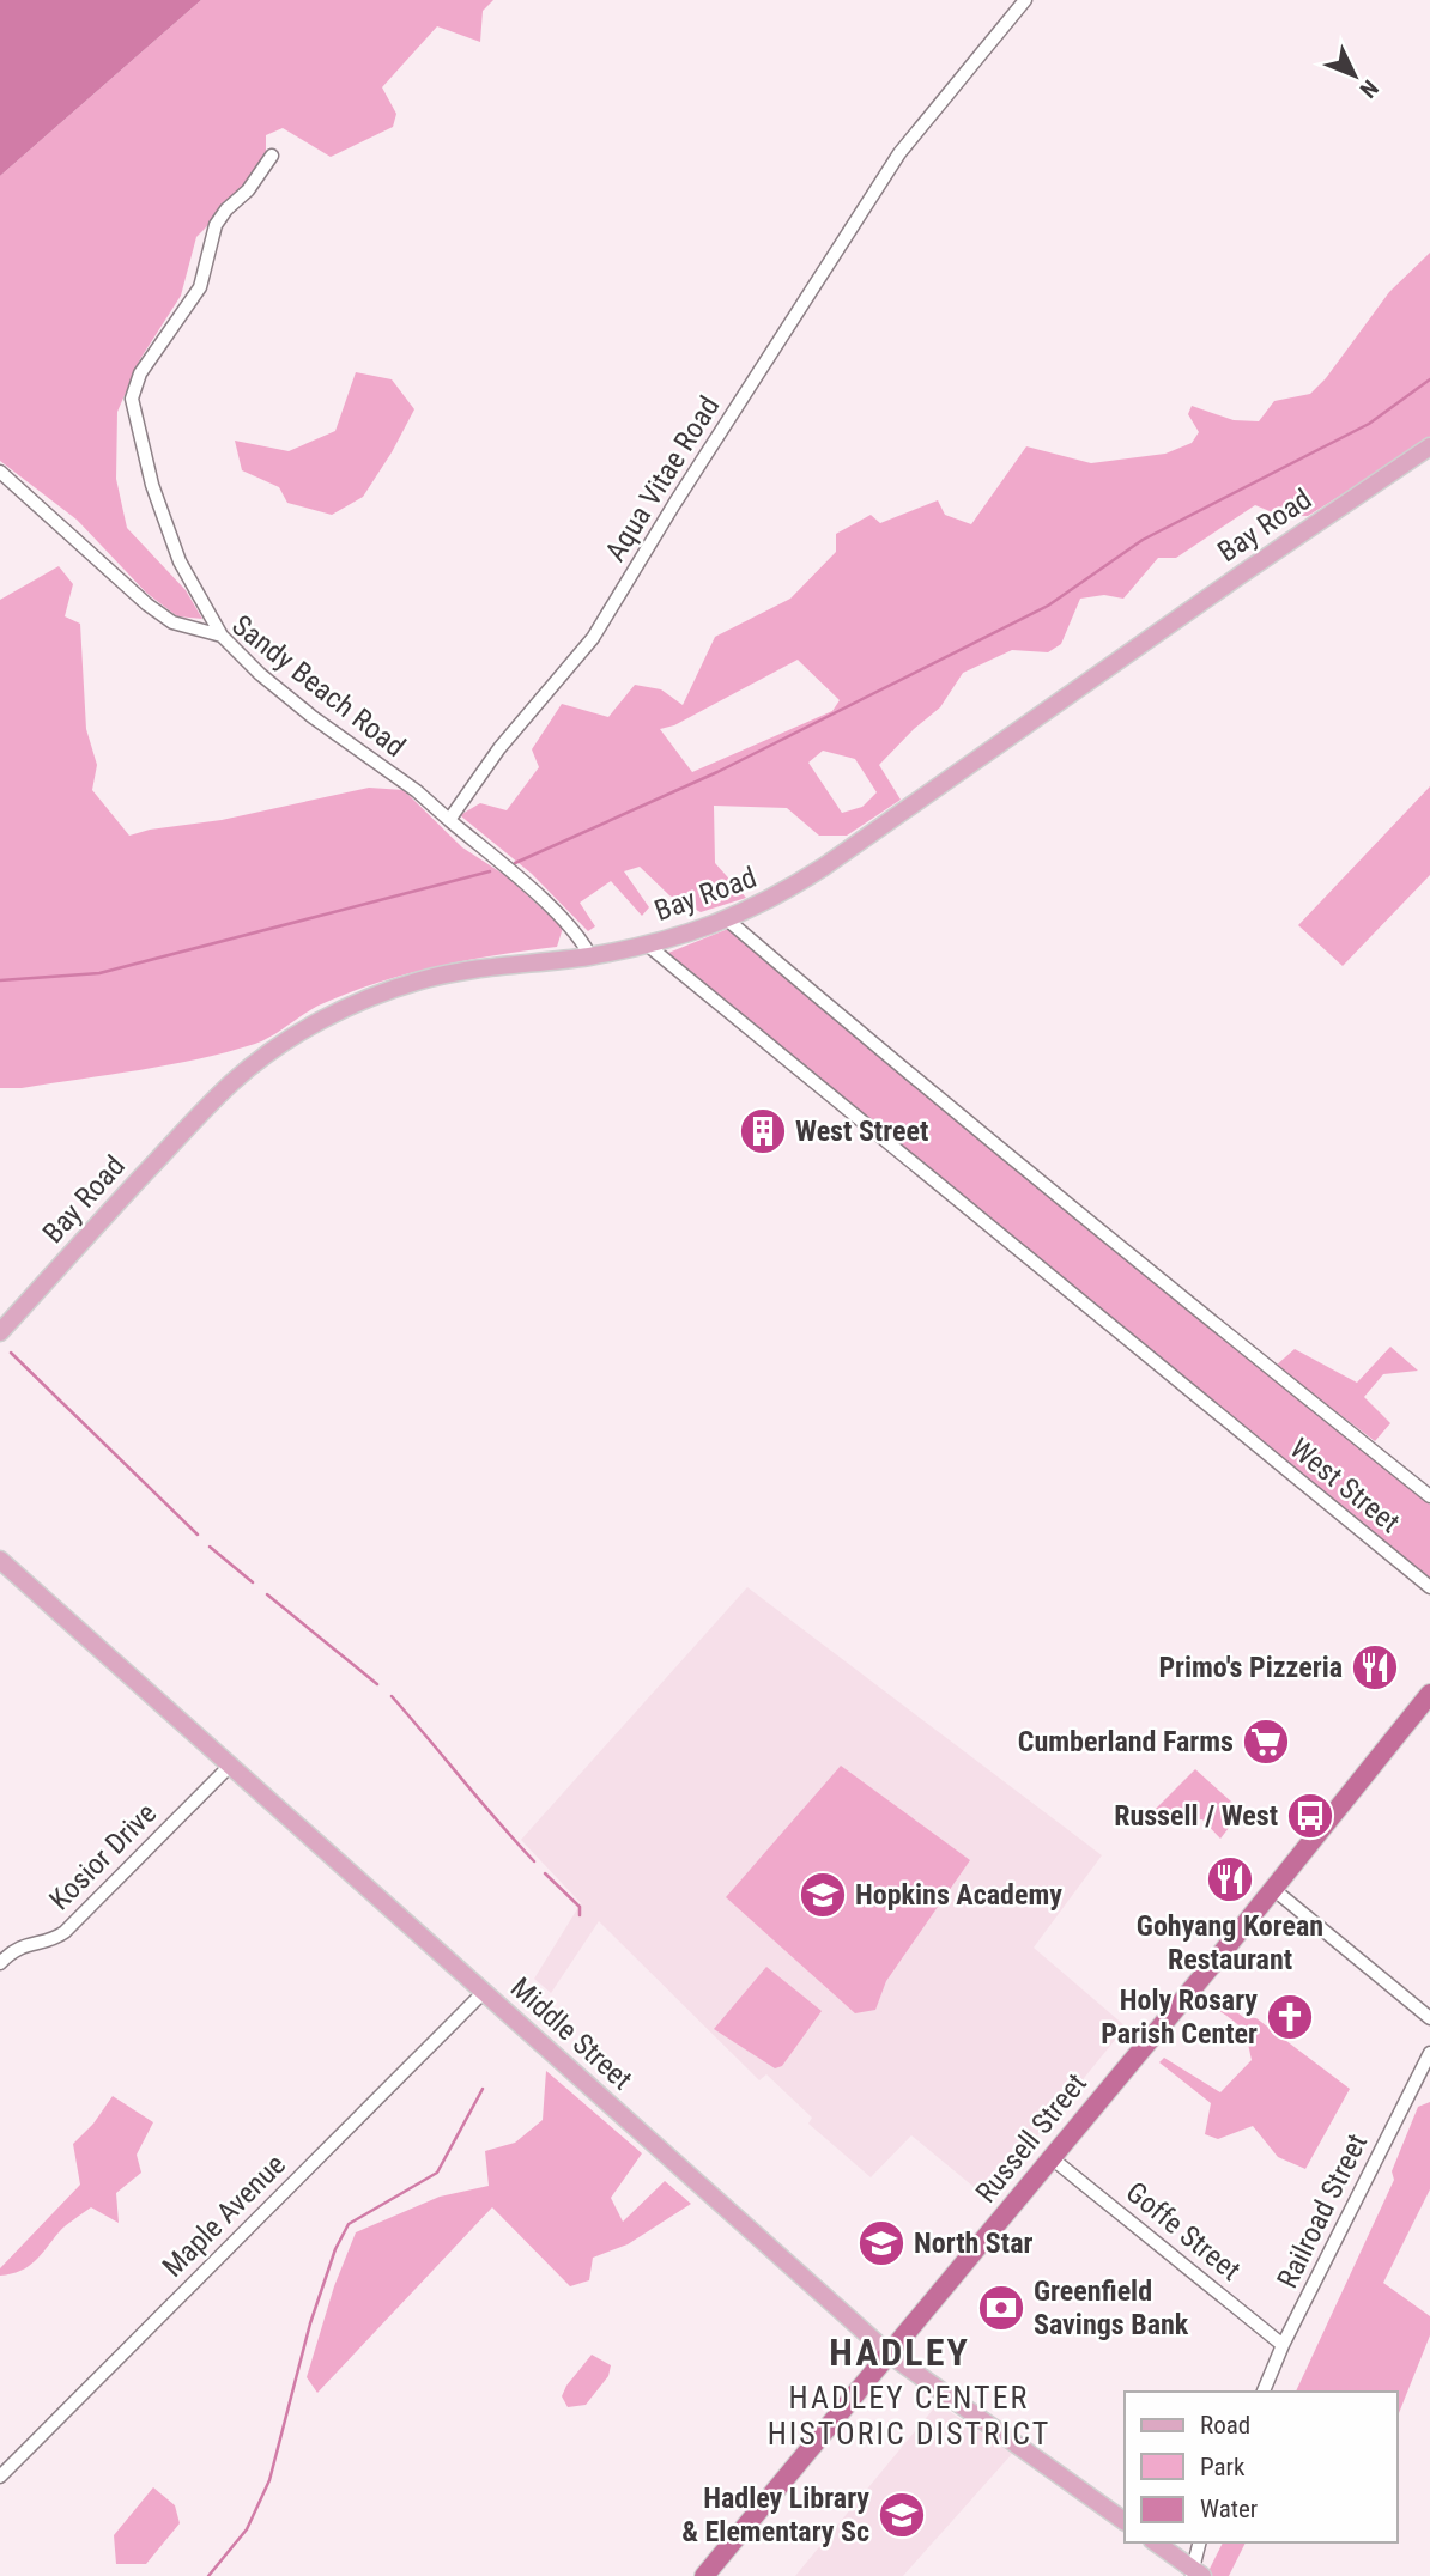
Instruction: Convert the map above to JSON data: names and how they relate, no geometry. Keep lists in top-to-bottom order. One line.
{"streets":{"highway":["Russell Street"],"main road":["Bay Road","Middle Street"],"street":["Aqua Vitae Road","Sandy Beach Road","West Street","Kosior Drive","Railroad Street","Maple Avenue","Goffe Street"]},"crossings":[["Aqua Vitae Road","Sandy Beach Road"],["Bay Road","West Street"],["Kosior Drive","Middle Street"],["Middle Street","Russell Street"],["Middle Street","Maple Avenue"],["Russell Street","Goffe Street"],["Railroad Street","Goffe Street"]],"districts":["HADLEY","HADLEY CENTER HISTORIC DISTRICT"],"places":{"building":["West Street"],"restaurant":["Primo's Pizzeria","Gohyang Korean Restaurant"],"supermarket":["Cumberland Farms"],"bus stop":["Russell / West"],"school or university":["Hopkins Academy","North Star","Hadley Library & Elementary Sc"],"church":["Holy Rosary Parish Center"],"bank":["Greenfield Savings Bank"]},"legend":["Road","Park","Water"],"north":"bottom right"}
